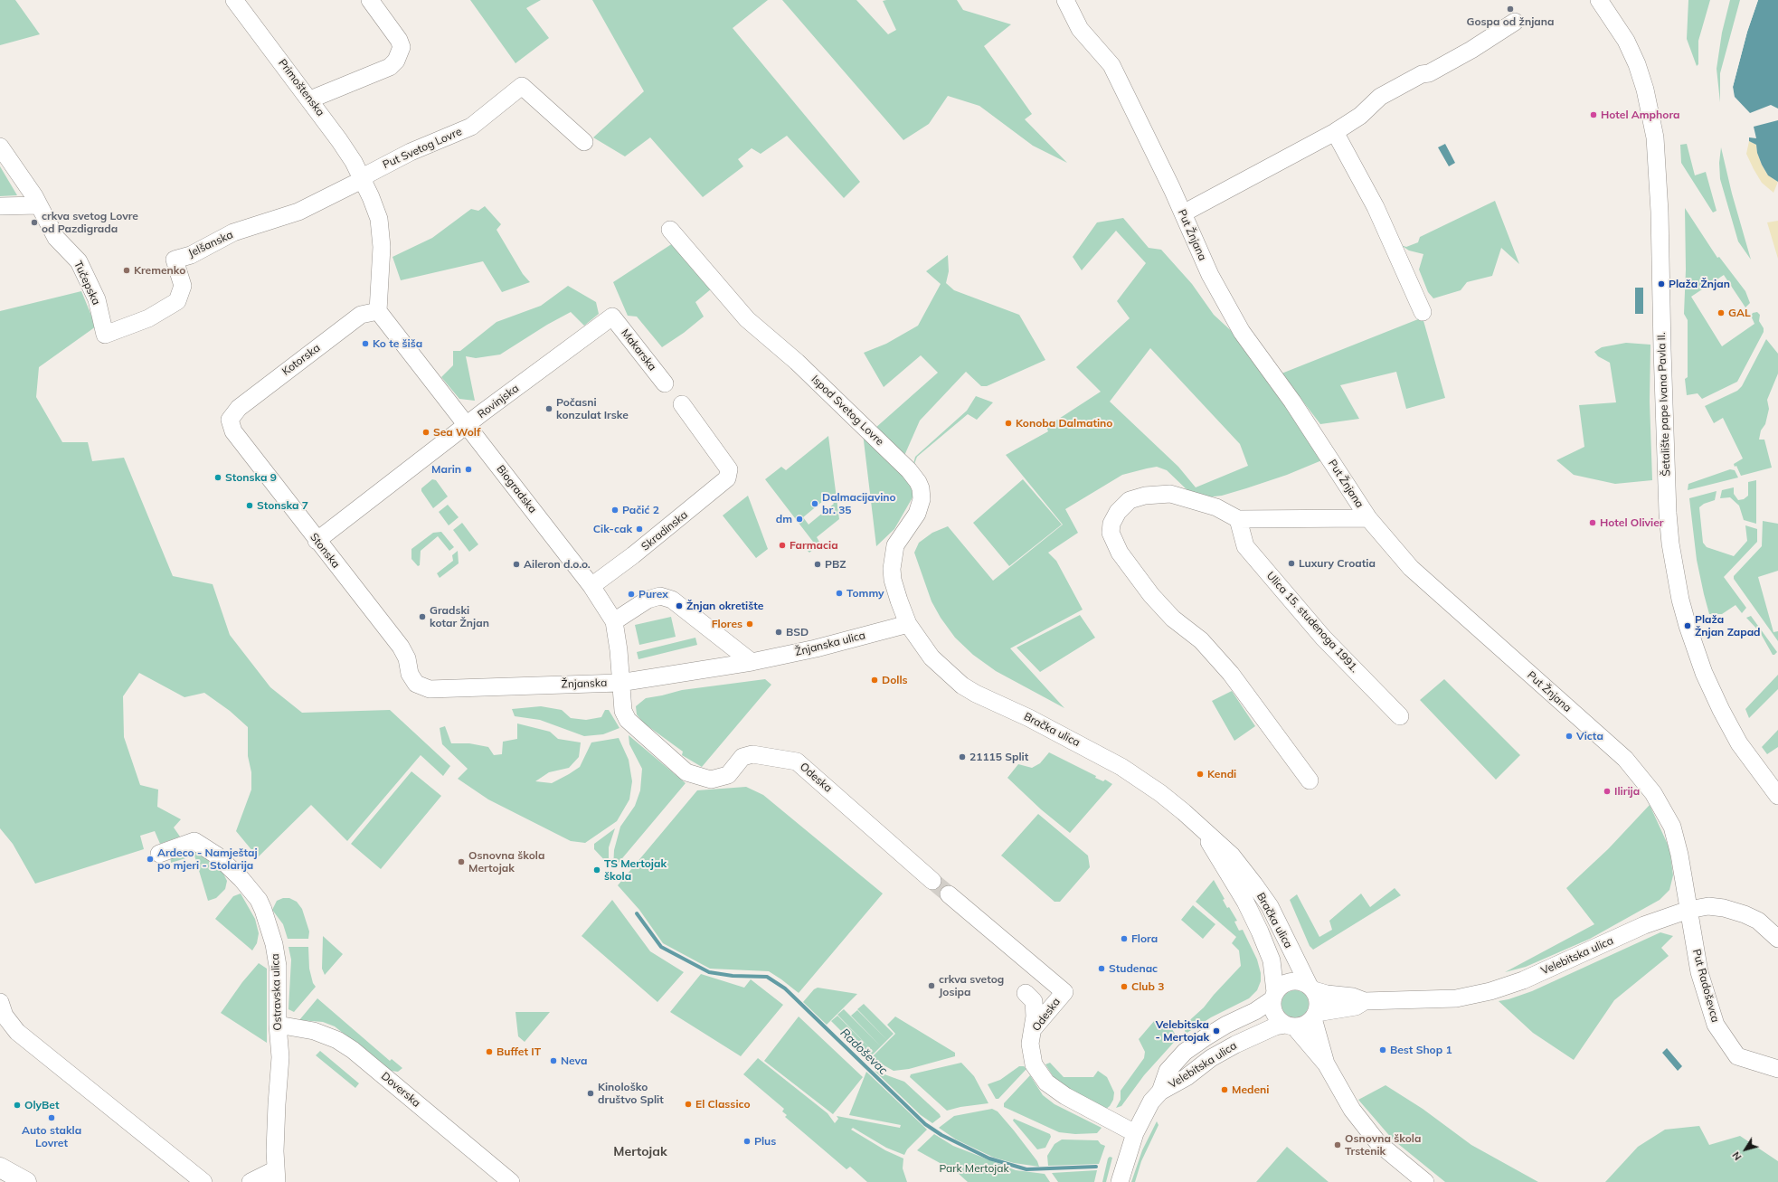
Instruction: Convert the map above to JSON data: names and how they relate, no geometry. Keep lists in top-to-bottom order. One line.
{"streets":{"street":["Primoštenska","Put Svetog Lovre","Put Žnjana","Jelšanska","Tučepska","Makarska","Kotorska","Rovinjska","Šetalište pape Ivana Pavla II.","Ispod Svetog Lovre","Biogradska","Skradinska","Stonska","Ulica 15. studenoga 1991.","Žnjanska ulica","Žnjanska","Bračka ulica","Odeska","Velebitska ulica","Put Radoševca","Ostravska ulica","Doverska"]},"crossings":[["Primoštenska","Put Svetog Lovre"],["Primoštenska","Jelšanska"],["Put Svetog Lovre","Jelšanska"],["Put Žnjana","Velebitska ulica"],["Put Žnjana","Put Radoševca"],["Jelšanska","Tučepska"],["Makarska","Rovinjska"],["Kotorska","Biogradska"],["Kotorska","Stonska"],["Rovinjska","Biogradska"],["Rovinjska","Stonska"],["Ispod Svetog Lovre","Žnjanska ulica"],["Ispod Svetog Lovre","Bračka ulica"],["Biogradska","Skradinska"],["Biogradska","Žnjanska"],["Biogradska","Odeska"],["Stonska","Žnjanska"],["Žnjanska ulica","Žnjanska"],["Žnjanska ulica","Bračka ulica"],["Žnjanska","Odeska"],["Bračka ulica","Velebitska ulica"],["Odeska","Velebitska ulica"],["Velebitska ulica","Put Radoševca"],["Ostravska ulica","Doverska"]],"districts":["Mertojak"],"water":["Radoševac"],"parks":["Park Mertojak"],"places":["Gospa od žnjana","Hotel Amphora","crkva svetog Lovre od Pazdigrada","Kremenko","Plaža Žnjan","GAL","Ko te šiša","Počasni konzulat Irske","Konoba Dalmatino","Sea Wolf","Marin","Stonska 9","Dalmacijavino br. 35","Stonska 7","Pačić 2","dm","Hotel Olivier","Cik-cak","Farmacia","Luxury Croatia","Aileron d.o.o.","PBZ","Tommy","Purex","Žnjan okretište","Gradski kotar Žnjan","Flores","Plaža Žnjan Zapad","BSD","Dolls","Victa","21115 Split","Kendi","Ilirija","Ardeco - Namještaj po mjeri - Stolarija","Osnovna škola Mertojak","TS Mertojak škola","Flora","Studenac","crkva svetog Josipa","Club 3","Velebitska - Mertojak","Best Shop 1","Buffet IT","Neva","Medeni","Kinološko društvo Split","El Classico","OlyBet","Auto stakla Lovret","Plus","Osnovna škola Trstenik"],"north":"bottom left"}
